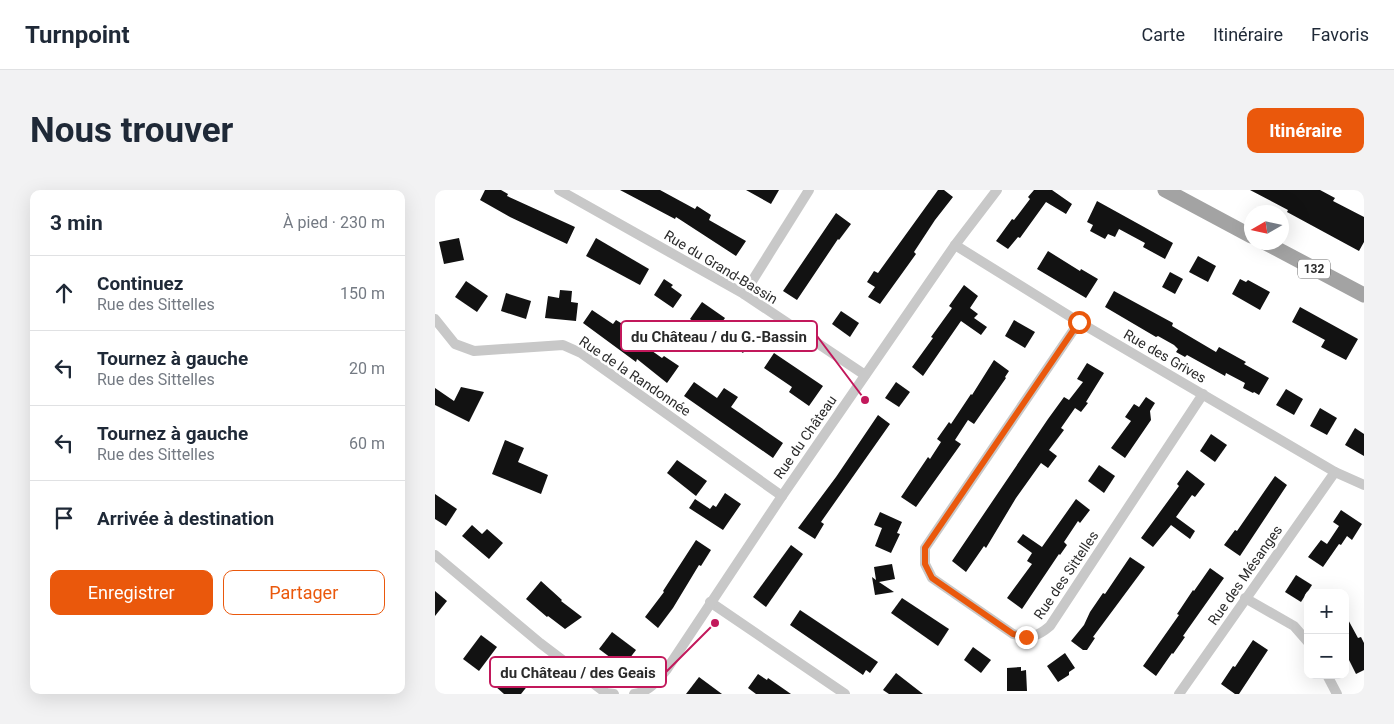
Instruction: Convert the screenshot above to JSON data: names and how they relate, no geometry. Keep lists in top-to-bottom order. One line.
{"streets":{"main road":["132"],"street":["Rue du Grand-Bassin","Rue des Grives","Rue de la Randonnée","Rue du Château","Rue des Sittelles","Rue des Mésanges"]},"crossings":[["Rue du Grand-Bassin","Rue du Château"],["Rue des Grives","Rue du Château"],["Rue des Grives","Rue des Sittelles"],["Rue des Grives","Rue des Mésanges"],["Rue de la Randonnée","Rue du Château"]],"places":["du Château / du G.-Bassin","du Château / des Geais"],"north":"left","page":{"header":"Turnpoint","nav":["Carte","Itinéraire","Favoris"],"buttons":["Itinéraire",["Enregistrer","Partager"]],"title":"Nous trouver","heading":["3 min","À pied · 230 m"],"list":[["Continuez","Rue des Sittelles","150 m"],["Tournez à gauche","Rue des Sittelles","20 m"],["Tournez à gauche","Rue des Sittelles","60 m"],"Arrivée à destination"],"map_buttons":["+","−"]}}
